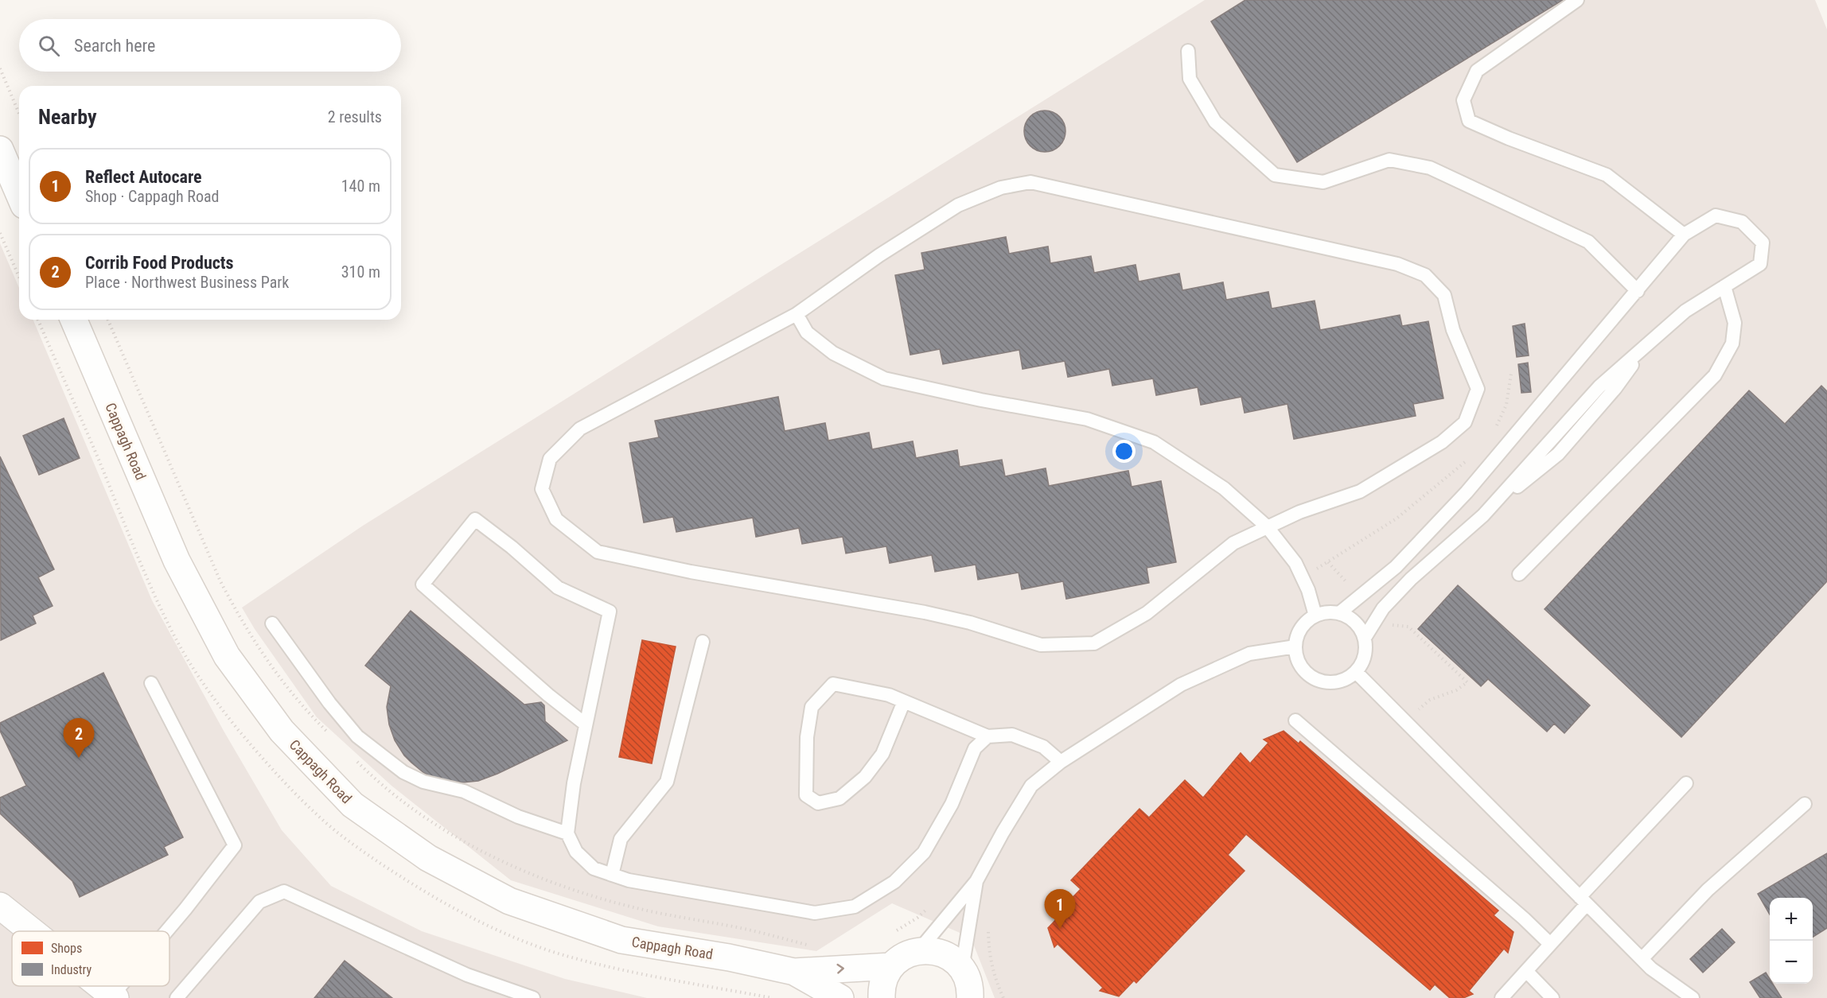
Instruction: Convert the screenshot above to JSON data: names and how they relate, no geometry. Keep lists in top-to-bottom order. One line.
{"streets":{"street":["Cappagh Road"]},"legend":["Shops","Industry"],"page":{"search":"Search here","heading":["Nearby","2 results"],"list":[{"mark":"1","name":"Reflect Autocare","note":"Shop · Cappagh Road","value":"140 m"},{"mark":"2","name":"Corrib Food Products","note":"Place · Northwest Business Park","value":"310 m"}],"pins":["2","1"],"map_buttons":["+","−"]}}
